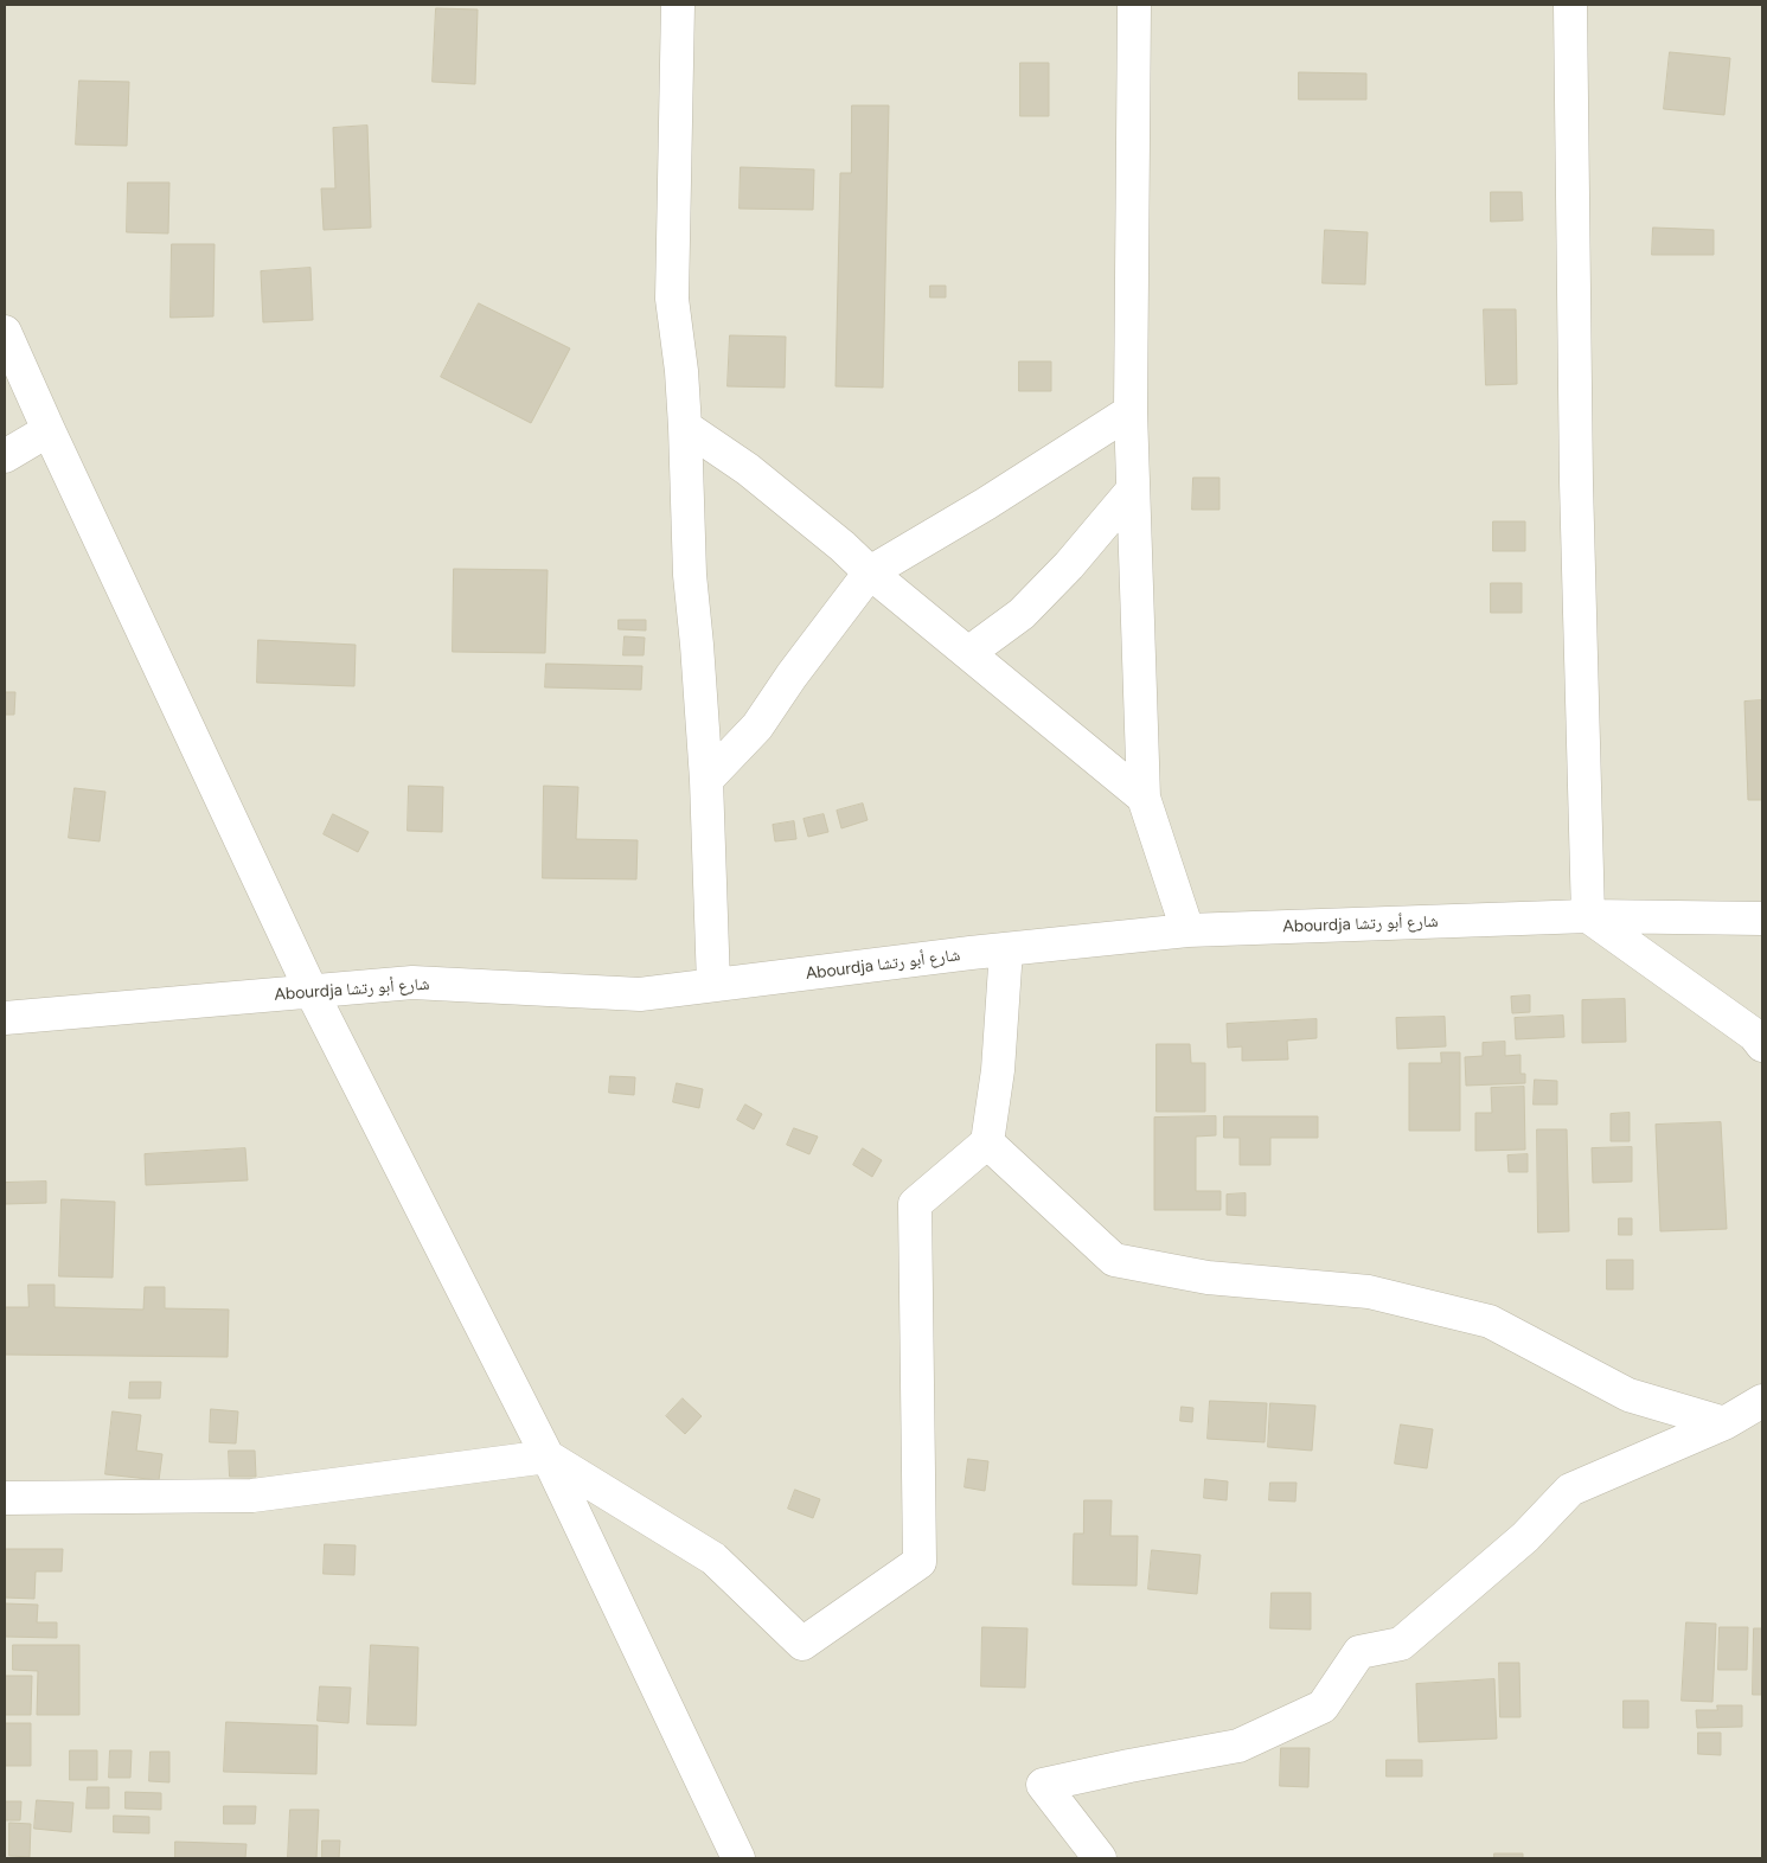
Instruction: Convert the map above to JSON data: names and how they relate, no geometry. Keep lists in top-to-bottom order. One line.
{"streets":{"street":["Abourdja شارع أبو رتشا"]}}
